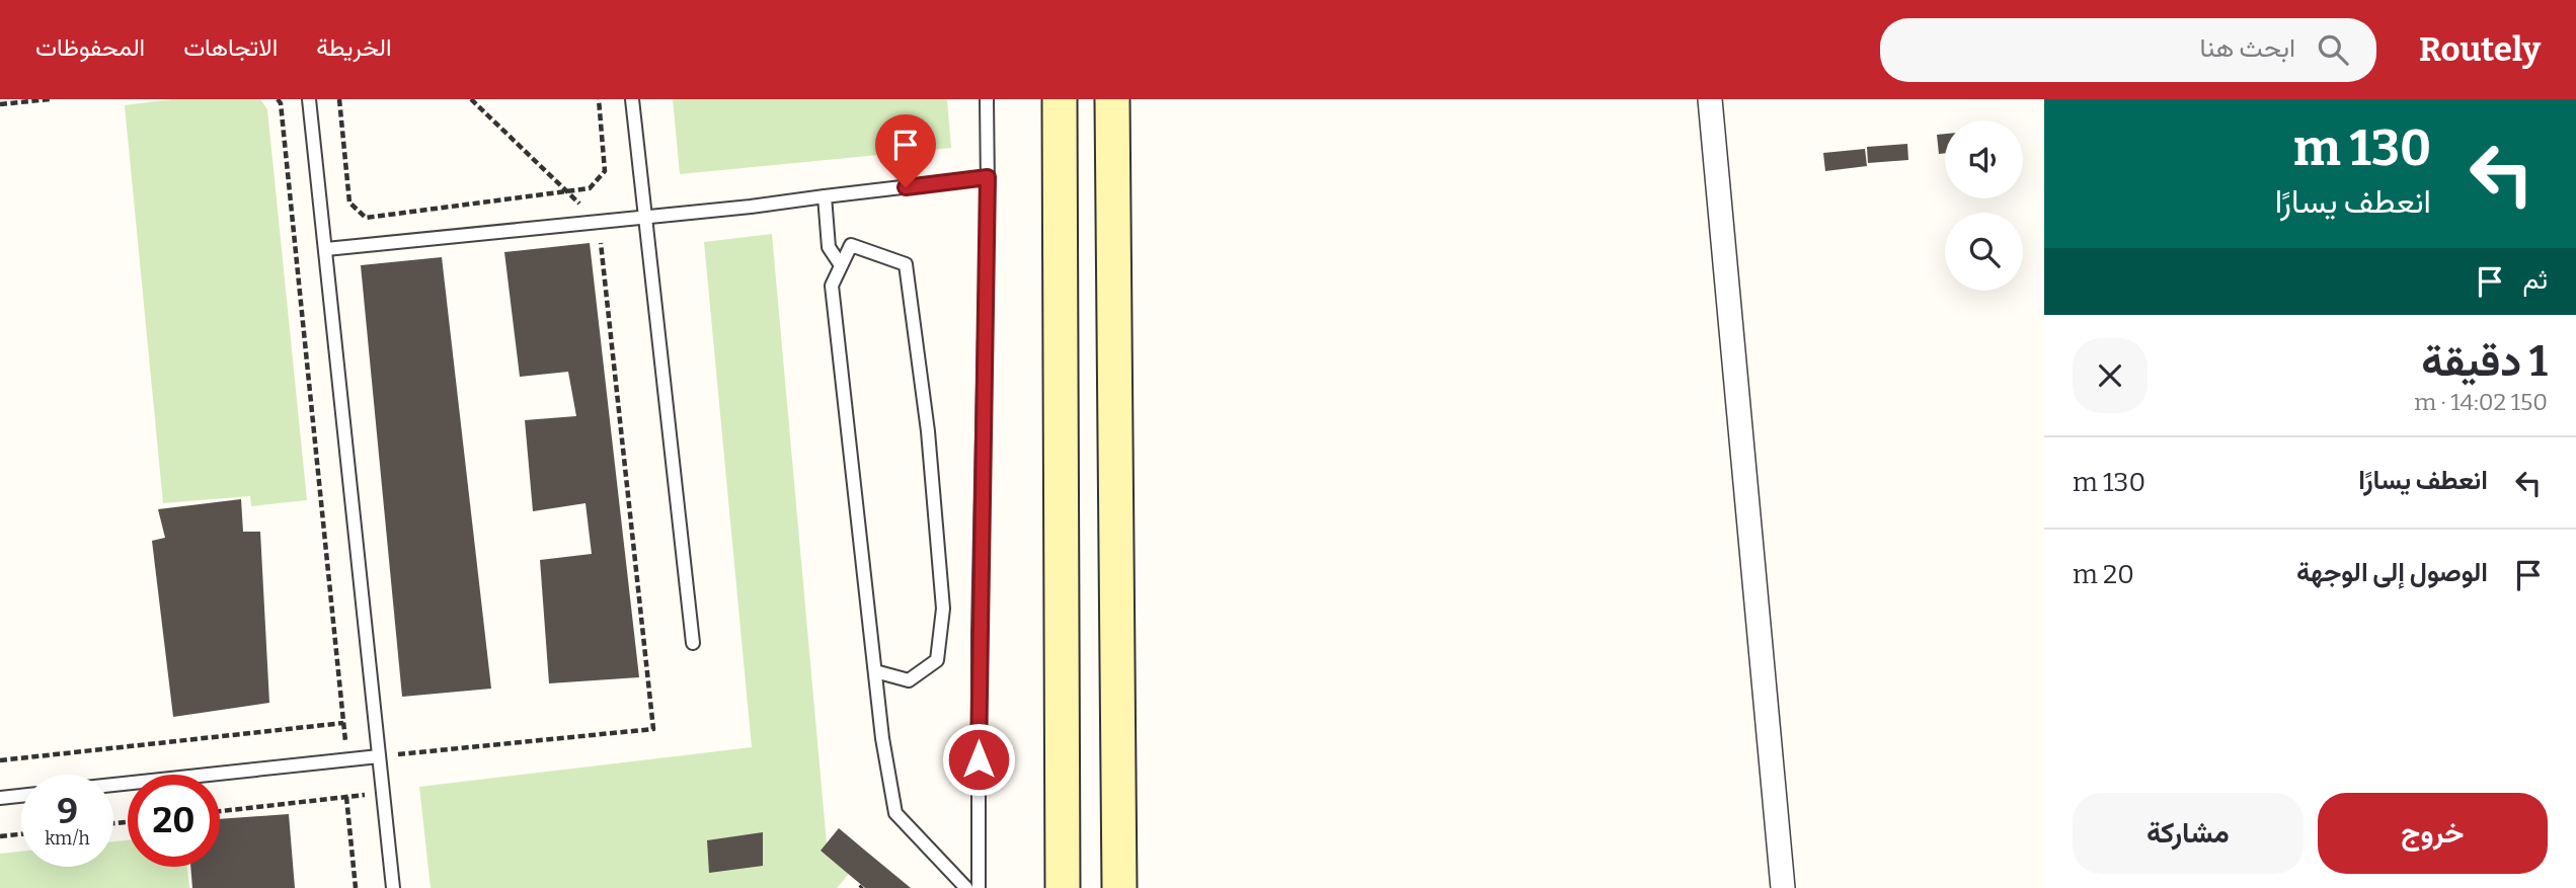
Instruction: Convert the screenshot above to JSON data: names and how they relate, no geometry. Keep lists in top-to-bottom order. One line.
{"page":{"header":"Routely","search":"ابحث هنا","nav":["الخريطة","الاتجاهات","المحفوظات"],"turn":["130 m","انعطف يسارًا"],"then":"ثم","heading":["1 دقيقة","150 m · 14:02"],"list":[{"name":"انعطف يسارًا","value":"130 m"},{"name":"الوصول إلى الوجهة","value":"20 m"}],"speed":"9 km/h","limit":"20","buttons":["خروج","مشاركة"]}}
